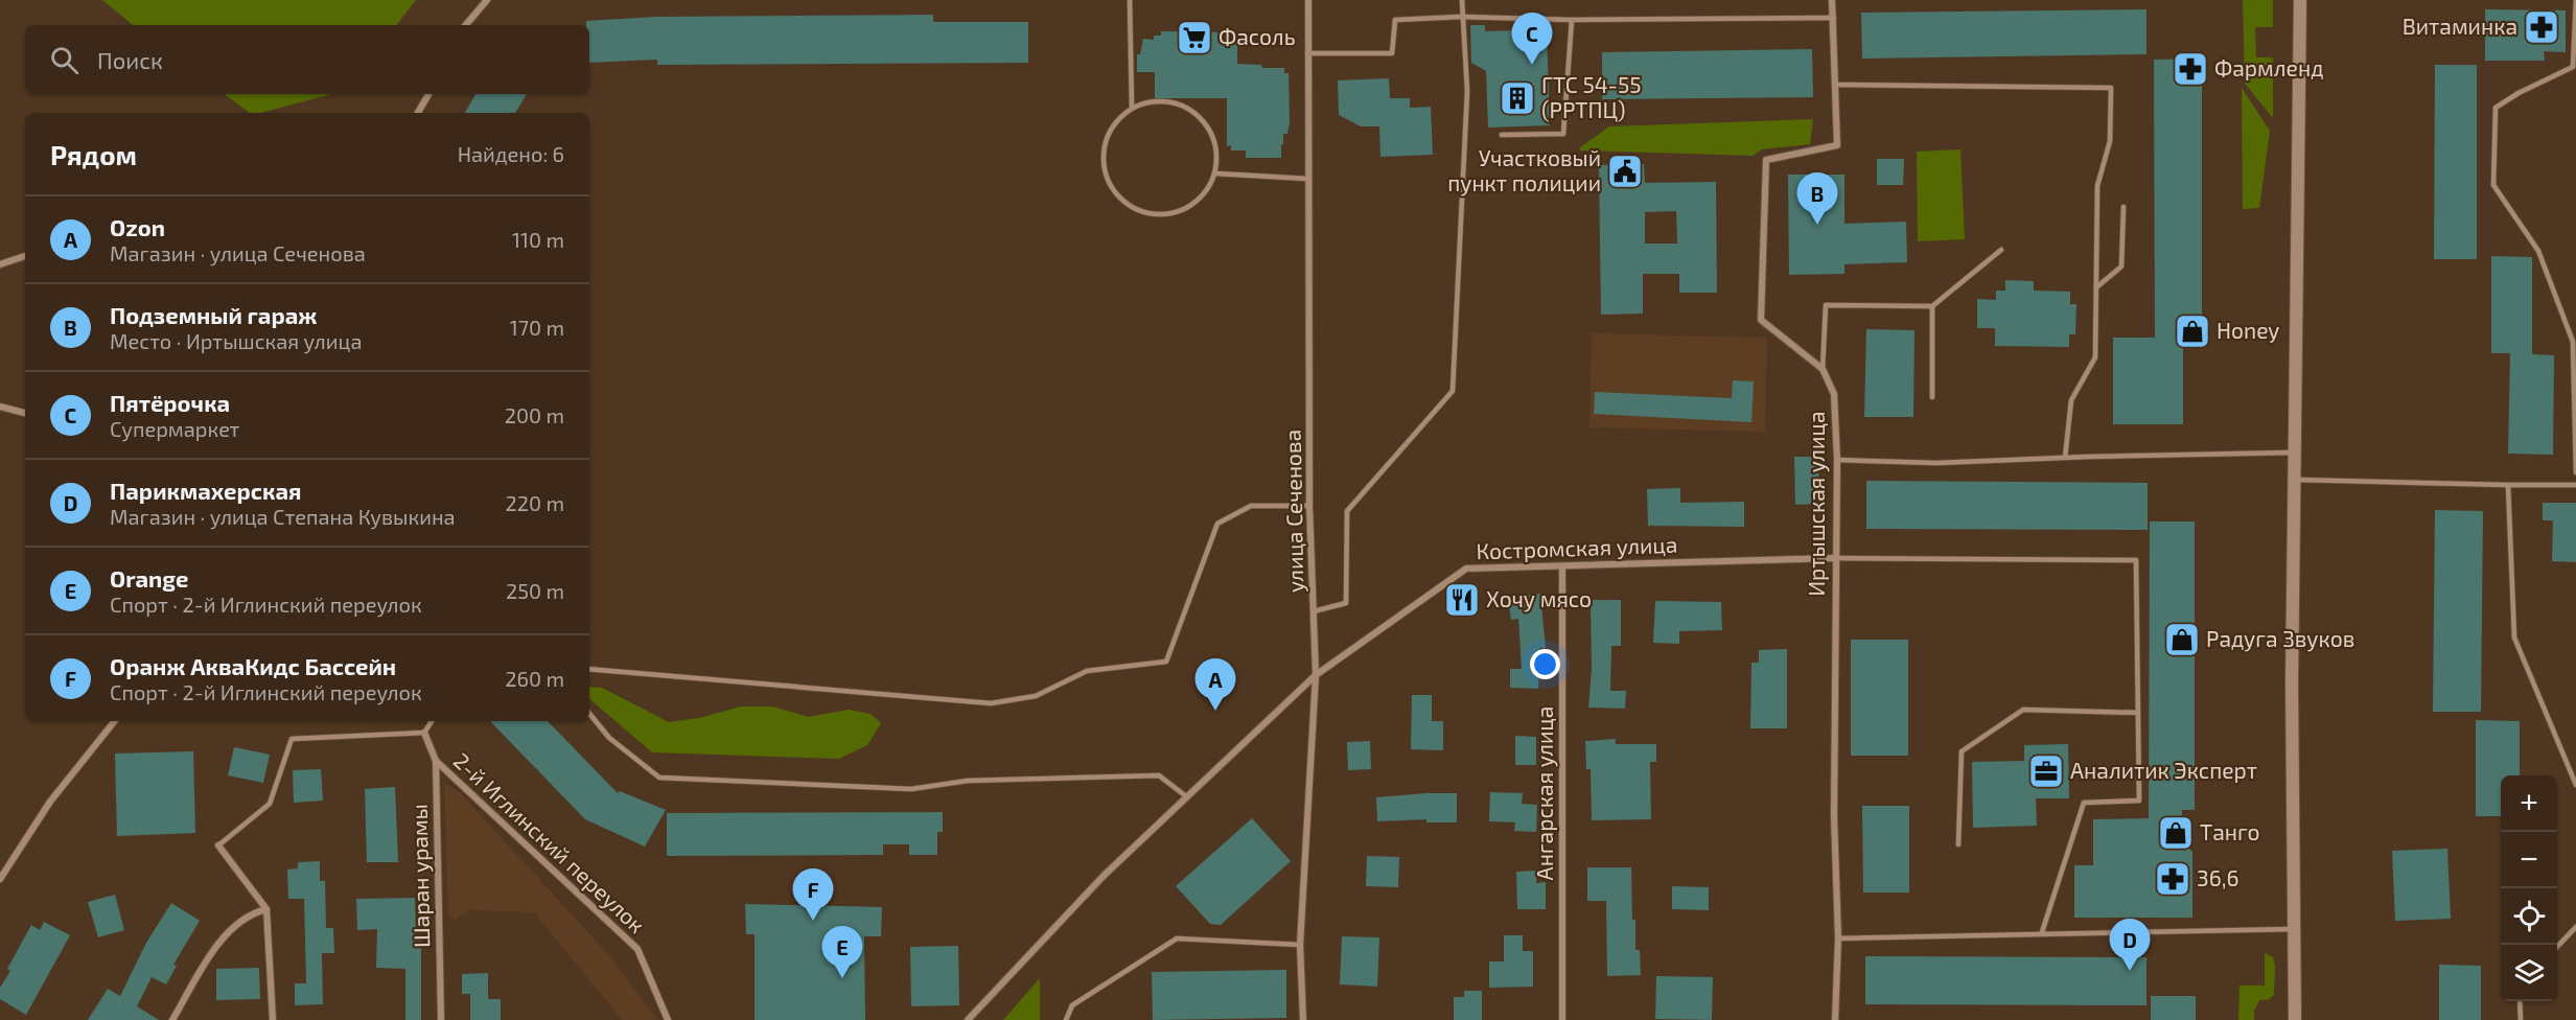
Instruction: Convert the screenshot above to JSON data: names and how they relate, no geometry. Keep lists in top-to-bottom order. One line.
{"streets":{"street":["Иртышская улица","улица Сеченова","Костромская улица","Ангарская улица","2-й Иглинский переулок","Шаран урамы"]},"crossings":[["Иртышская улица","Костромская улица"],["улица Сеченова","Костромская улица"],["Костромская улица","Ангарская улица"],["2-й Иглинский переулок","Шаран урамы"]],"places":{"pharmacy":["Витаминка","Фармленд","36,6"],"supermarket":["Фасоль"],"building":["ГТС 54-55 (РРТПЦ)"],"public building":["Участковый пункт полиции"],"shop":["Honey","Радуга Звуков","Танго"],"restaurant":["Хочу мясо"],"office":["Аналитик Эксперт"]},"page":{"pins":["C","B","A","F","D","E"],"search":"Поиск","heading":["Рядом","Найдено: 6"],"list":[{"mark":"A","name":"Ozon","note":"Магазин · улица Сеченова","value":"110 m"},{"mark":"B","name":"Подземный гараж","note":"Место · Иртышская улица","value":"170 m"},{"mark":"C","name":"Пятёрочка","note":"Супермаркет","value":"200 m"},{"mark":"D","name":"Парикмахерская","note":"Магазин · улица Степана Кувыкина","value":"220 m"},{"mark":"E","name":"Orange","note":"Спорт · 2-й Иглинский переулок","value":"250 m"},{"mark":"F","name":"Оранж АкваКидс Бассейн","note":"Спорт · 2-й Иглинский переулок","value":"260 m"}],"map_buttons":["+","−"]}}
